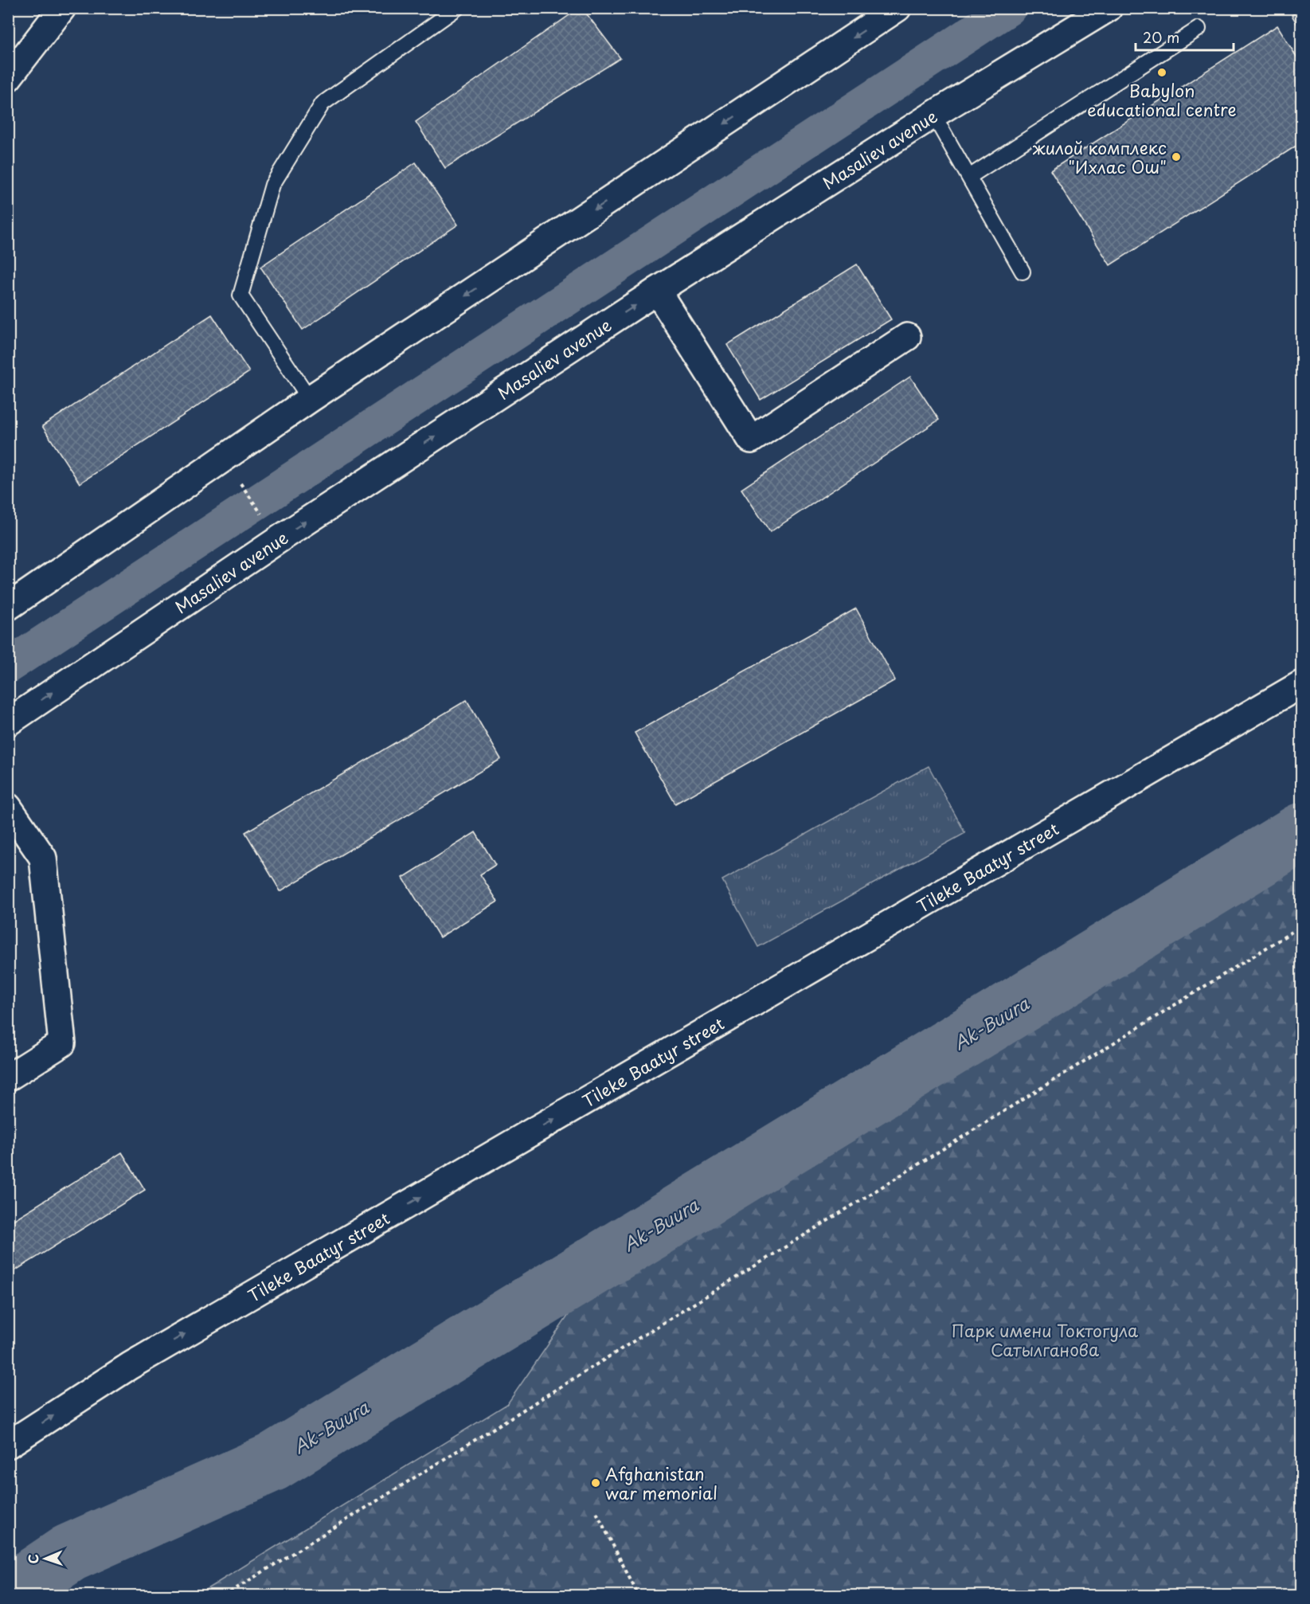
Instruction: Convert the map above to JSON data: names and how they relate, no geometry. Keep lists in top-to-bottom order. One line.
{"streets":{"main road":["Masaliev avenue","Tileke Baatyr street"]},"one_way":["Tileke Baatyr street"],"water":["Ak-Buura"],"parks":["Парк имени Токтогула Сатылганова"],"places":["Babylon educational centre","жилой комплекс \"Ихлас Ош\"","Afghanistan war memorial"],"scale_bar":"20 m","north":"left"}
